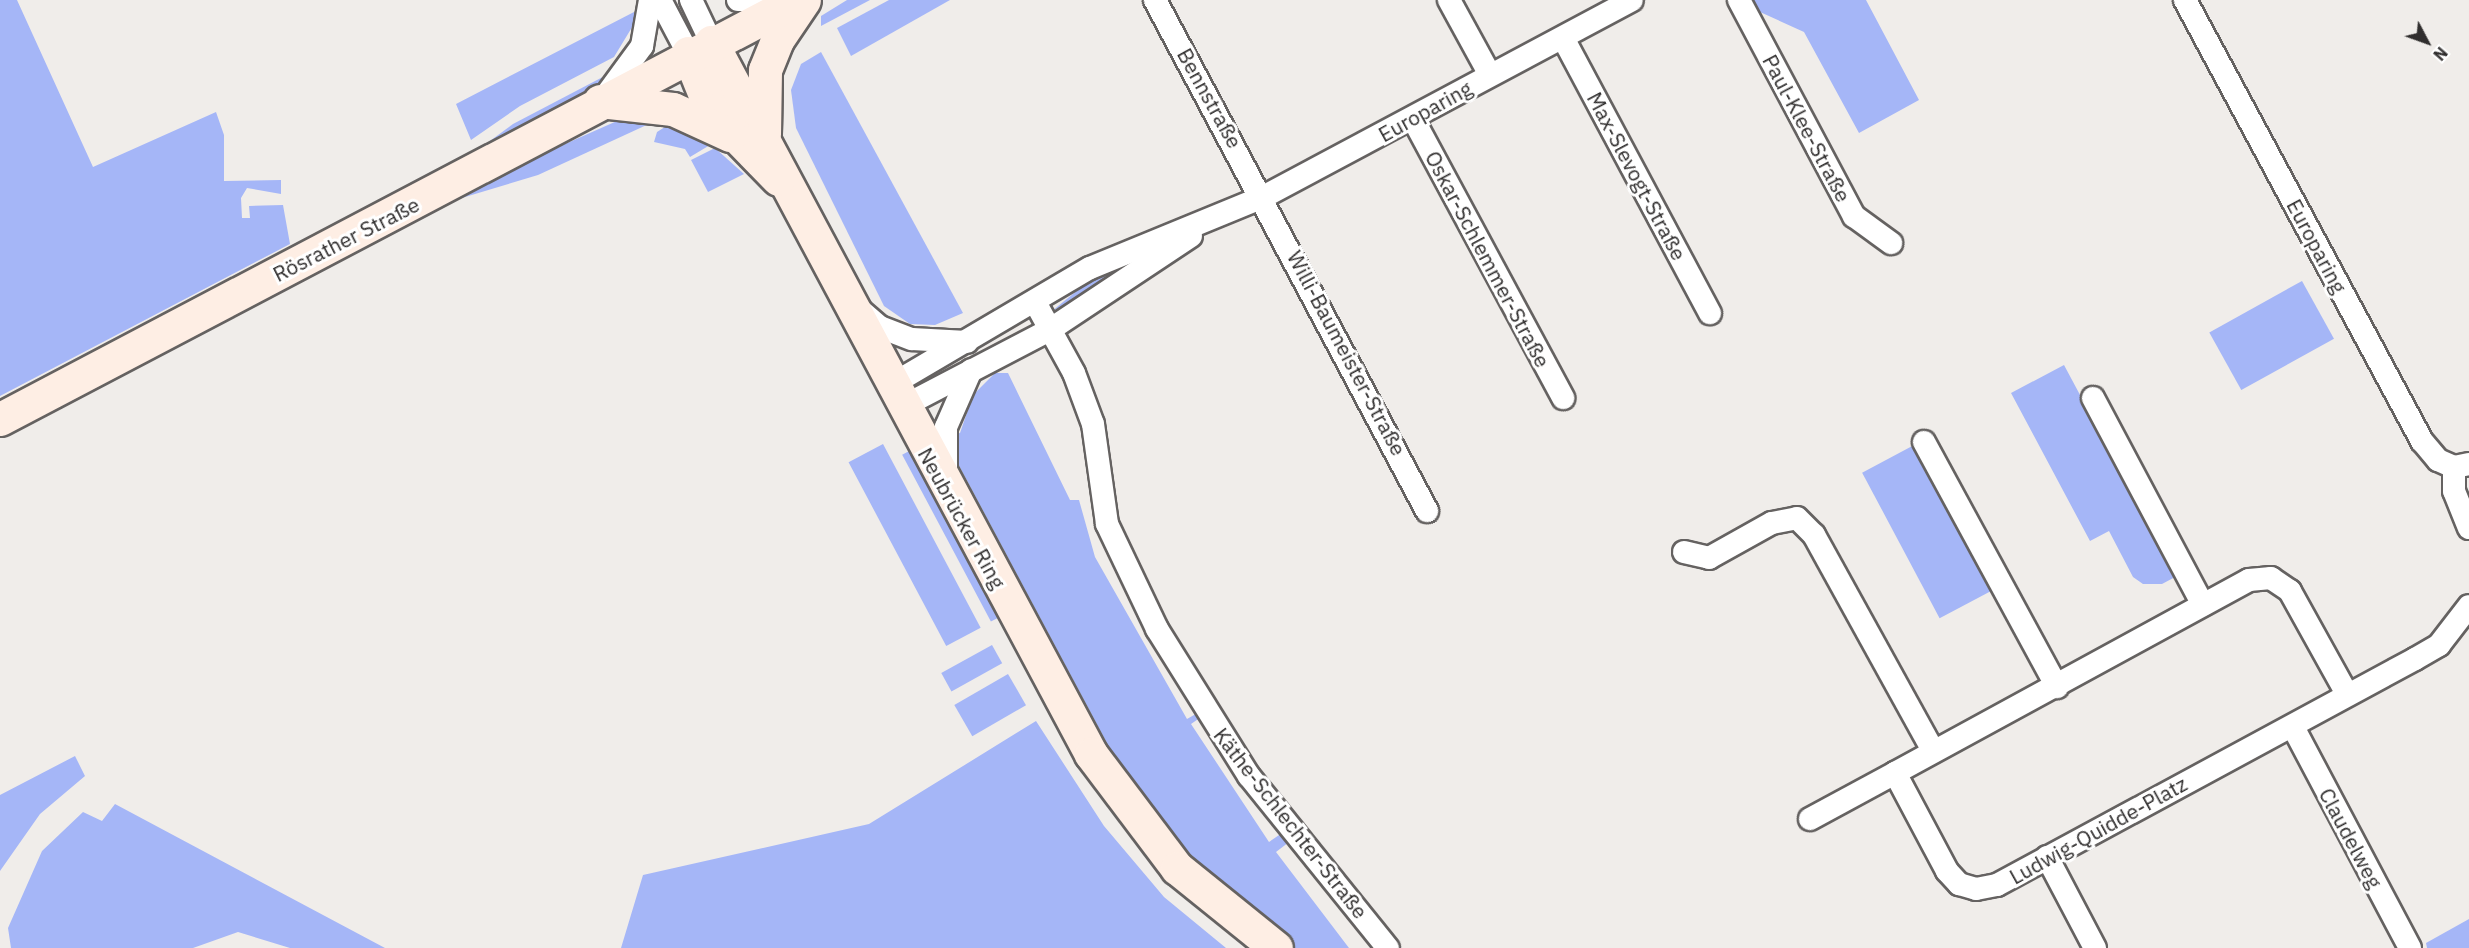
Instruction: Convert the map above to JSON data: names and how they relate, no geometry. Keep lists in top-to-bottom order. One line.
{"streets":{"main road":["Rösrather Straße","Neubrücker Ring"],"street":["Bennstraße","Europaring","Paul-Klee-Straße","Max-Slevogt-Straße","Oskar-Schlemmer-Straße","Willi-Baumeister-Straße","Käthe-Schlechter-Straße","Ludwig-Quidde-Platz","Claudelweg"]},"crossings":[["Bennstraße","Europaring"],["Bennstraße","Willi-Baumeister-Straße"],["Europaring","Max-Slevogt-Straße"],["Europaring","Oskar-Schlemmer-Straße"],["Europaring","Willi-Baumeister-Straße"],["Europaring","Neubrücker Ring"],["Europaring","Käthe-Schlechter-Straße"],["Ludwig-Quidde-Platz","Claudelweg"]],"north":"bottom right"}
